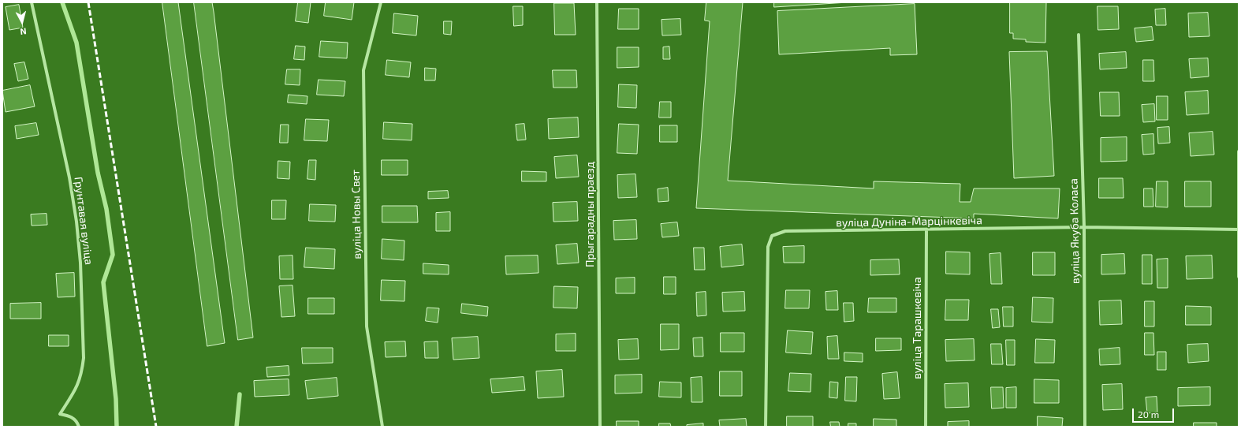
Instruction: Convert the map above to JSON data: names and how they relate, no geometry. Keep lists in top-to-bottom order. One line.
{"streets":{"street":["вуліца Новы Свет","Прыгарадны праезд","Грунтавая вуліца","вуліца Дуніна-Марцінкевіча","вуліца Якуба Коласа","вуліца Тарашкевіча"]},"crossings":[["вуліца Дуніна-Марцінкевіча","вуліца Якуба Коласа"],["вуліца Дуніна-Марцінкевіча","вуліца Тарашкевіча"]],"scale_bar":"20 m","north":"bottom"}
